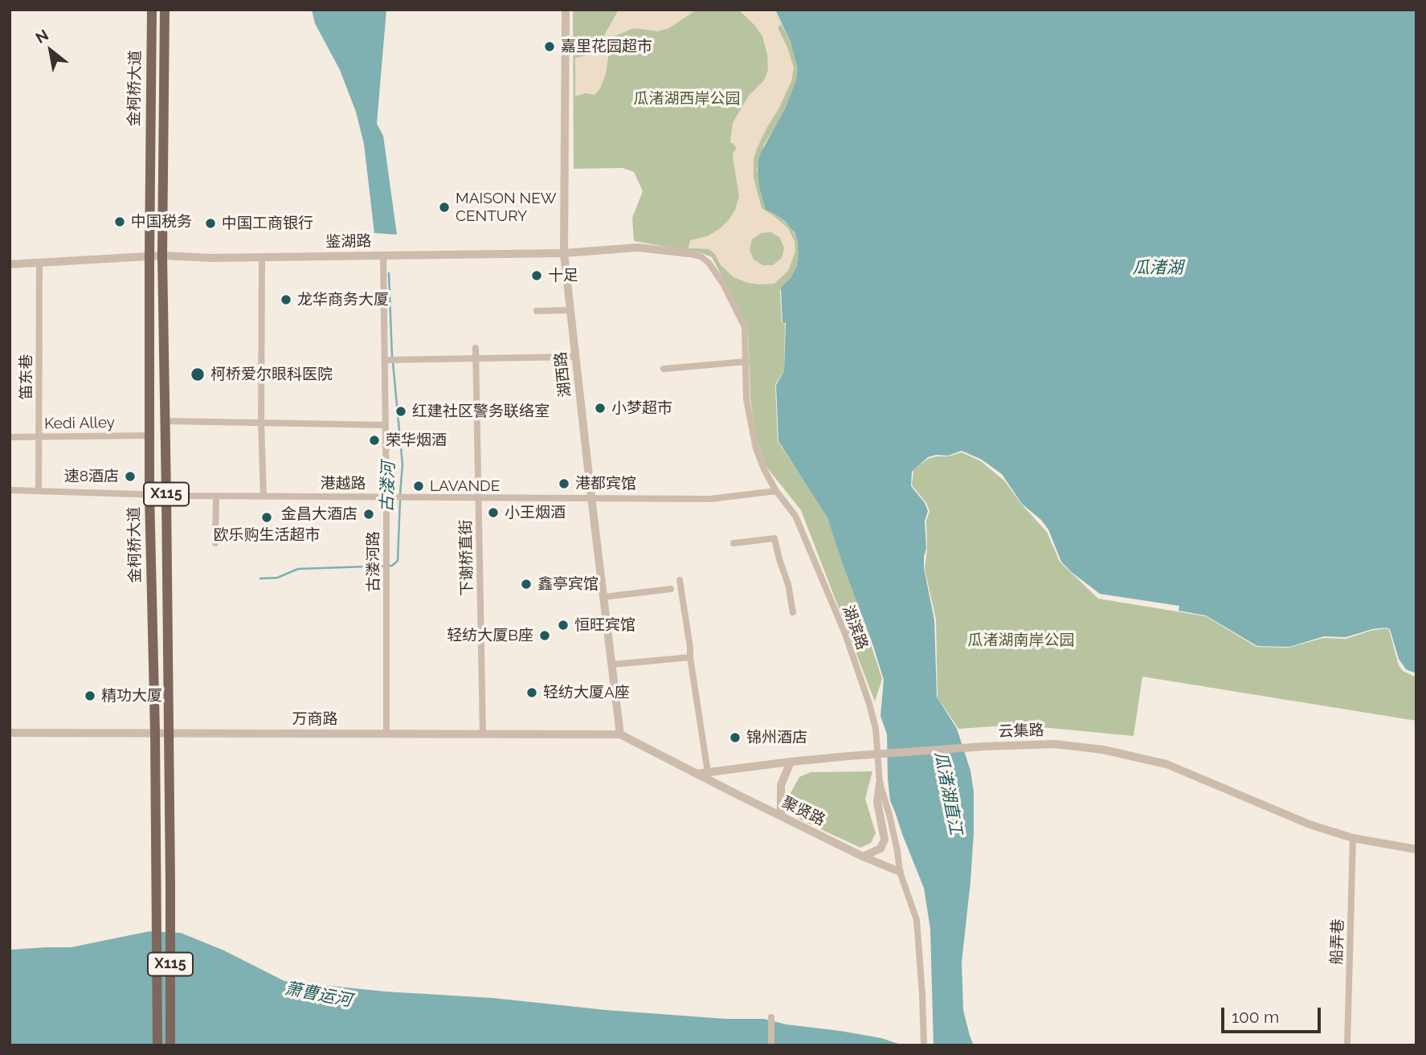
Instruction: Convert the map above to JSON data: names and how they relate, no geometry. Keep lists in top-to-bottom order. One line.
{"streets":{"main road":["金柯桥大道","X115"],"street":["鉴湖路","湖西路","笛东巷","Kedi Alley","港越路","下谢桥直街","古溇河路","湖滨路","万商路","云集路","聚贤路","船弄巷"]},"crossings":[["金柯桥大道","鉴湖路"],["金柯桥大道","Kedi Alley"],["金柯桥大道","港越路"],["金柯桥大道","万商路"],["鉴湖路","湖西路"],["鉴湖路","笛东巷"],["鉴湖路","古溇河路"],["鉴湖路","湖滨路"],["湖西路","港越路"],["湖西路","万商路"],["笛东巷","Kedi Alley"],["笛东巷","港越路"],["港越路","下谢桥直街"],["港越路","古溇河路"],["港越路","湖滨路"],["下谢桥直街","万商路"],["古溇河路","万商路"],["湖滨路","聚贤路"],["云集路","聚贤路"],["云集路","船弄巷"]],"water":["瓜渚湖","古溇河","瓜渚湖直江","萧曹运河"],"parks":["瓜渚湖西岸公园","瓜渚湖南岸公园"],"places":["嘉里花园超市","MAISON NEW CENTURY","中国税务","中国工商银行","十足","龙华商务大厦","柯桥爱尔眼科医院","小梦超市","红建社区警务联络室","荣华烟酒","速8酒店","港都宾馆","LAVANDE","小王烟酒","金昌大酒店","欧乐购生活超市","鑫亭宾馆","恒旺宾馆","轻纺大厦B座","轻纺大厦A座","精功大厦","锦州酒店"],"scale_bar":"100 m","north":"top left"}
